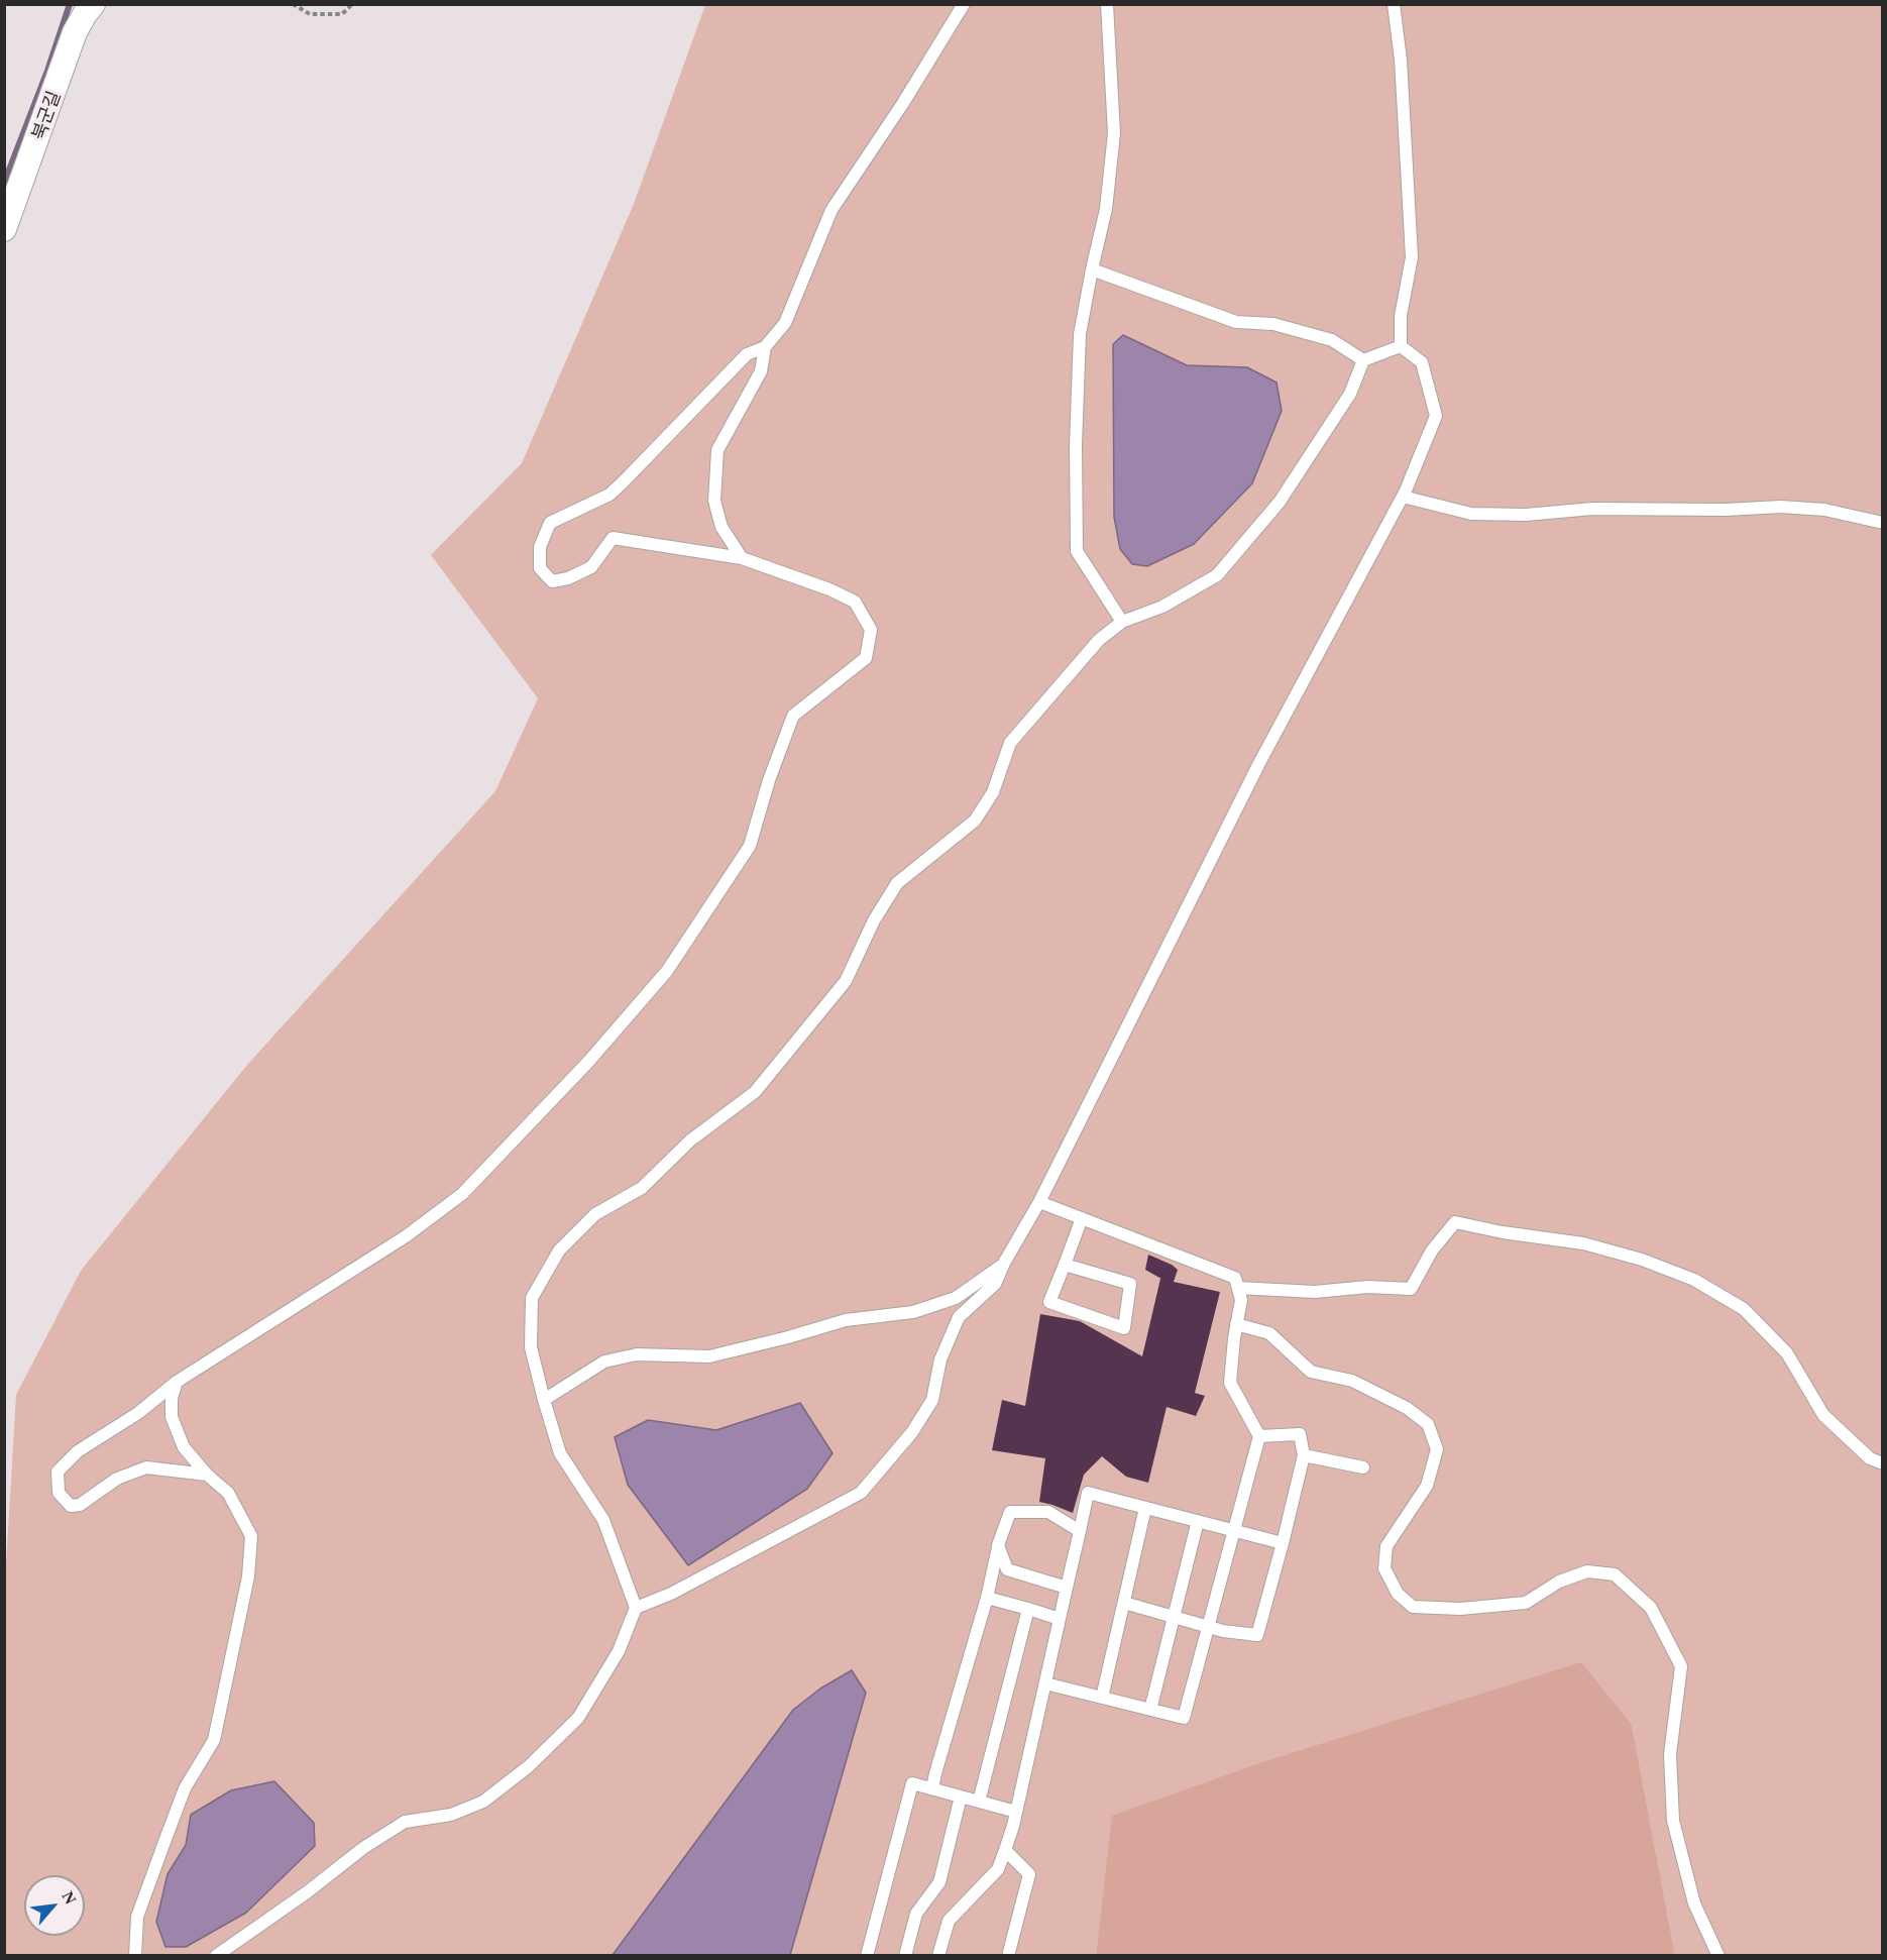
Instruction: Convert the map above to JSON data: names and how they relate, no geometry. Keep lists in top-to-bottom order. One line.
{"streets":{"street":["북군길"]},"north":"top right"}
